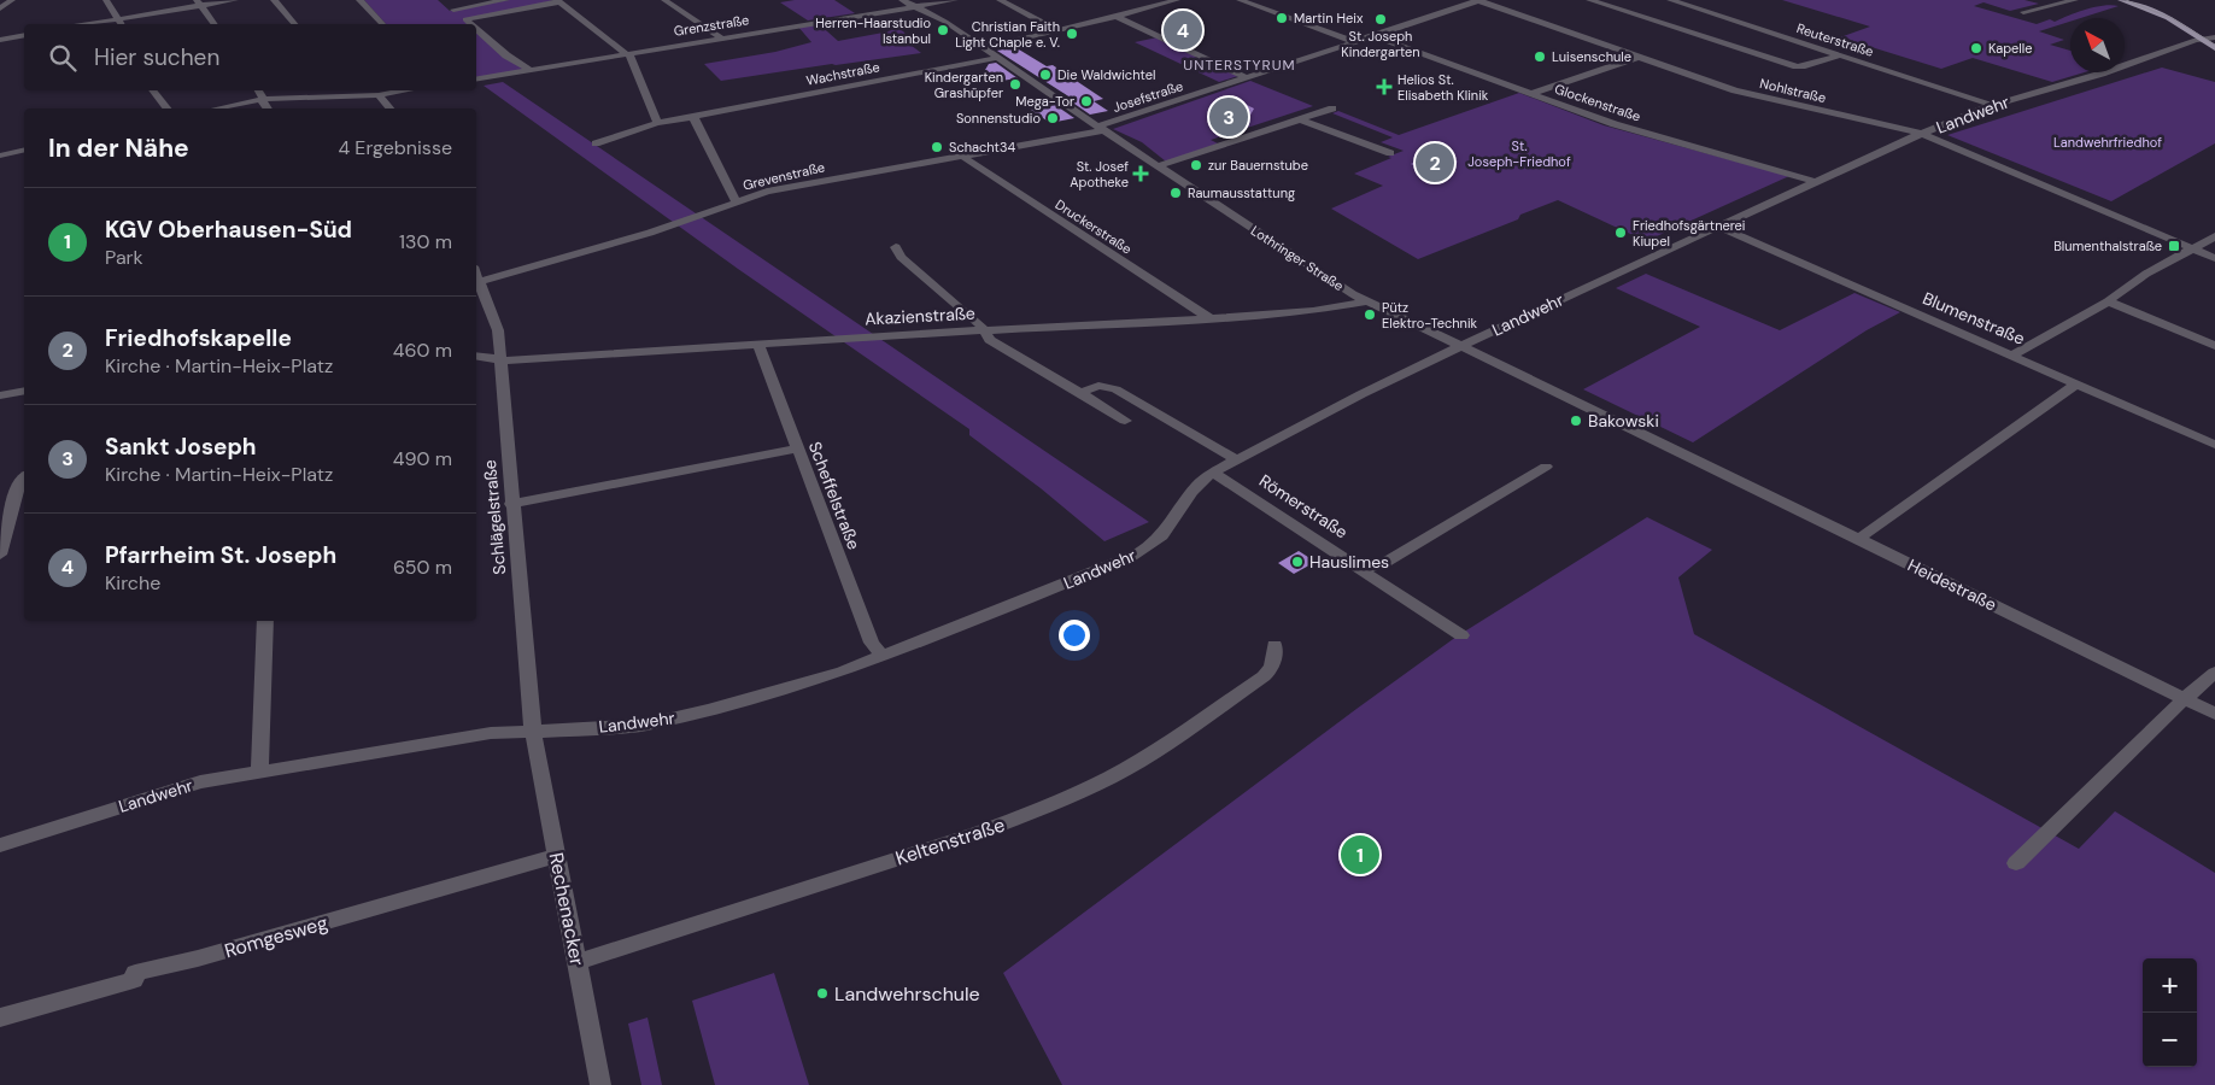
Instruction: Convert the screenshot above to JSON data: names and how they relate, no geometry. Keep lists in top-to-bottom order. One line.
{"streets":{"street":["Grenzstraße","Reuterstraße","Wachstraße","Nohlstraße","Josefstraße","Glockenstraße","Landwehr","Grevenstraße","Druckerstraße","Lothringer Straße","Akazienstraße","Blumenstraße","Scheffelstraße","Römerstraße","Schlägelstraße","Heidestraße","Keltenstraße","Rechenacker","Romgesweg"]},"crossings":[["Grenzstraße","Lothringer Straße"],["Reuterstraße","Landwehr"],["Wachstraße","Lothringer Straße"],["Nohlstraße","Josefstraße"],["Nohlstraße","Landwehr"],["Josefstraße","Glockenstraße"],["Josefstraße","Grevenstraße"],["Josefstraße","Lothringer Straße"],["Glockenstraße","Landwehr"],["Landwehr","Lothringer Straße"],["Landwehr","Blumenstraße"],["Landwehr","Scheffelstraße"],["Landwehr","Römerstraße"],["Landwehr","Schlägelstraße"],["Landwehr","Rechenacker"],["Grevenstraße","Druckerstraße"],["Grevenstraße","Lothringer Straße"],["Grevenstraße","Schlägelstraße"],["Druckerstraße","Akazienstraße"],["Lothringer Straße","Akazienstraße"],["Lothringer Straße","Heidestraße"],["Akazienstraße","Scheffelstraße"],["Akazienstraße","Schlägelstraße"],["Schlägelstraße","Rechenacker"],["Keltenstraße","Rechenacker"],["Rechenacker","Romgesweg"]],"districts":["UNTERSTYRUM"],"parks":["Landwehrfriedhof","St. Joseph-Friedhof"],"places":{"other":["Martin Heix","St. Joseph Kindergarten","Herren-Haarstudio Istanbul","Christian Faith Light Chaple e. V.","Kapelle","Luisenschule","Die Waldwichtel","Kindergarten Grashüpfer","Mega-Tor","Sonnenstudio","Schacht34","zur Bauernstube","Raumausstattung","Friedhofsgärtnerei Kiupel","Pütz Elektro-Technik","Bakowski","Hauslimes","Landwehrschule"],"health":["Helios St. Elisabeth Klinik","St. Josef Apotheke"],"transit":["Blumenthalstraße"]},"north":"top left","page":{"pins":["4","3","2","1"],"search":"Hier suchen","heading":["In der Nähe","4 Ergebnisse"],"list":[{"mark":"1","name":"KGV Oberhausen-Süd","note":"Park","value":"130 m"},{"mark":"2","name":"Friedhofskapelle","note":"Kirche · Martin-Heix-Platz","value":"460 m"},{"mark":"3","name":"Sankt Joseph","note":"Kirche · Martin-Heix-Platz","value":"490 m"},{"mark":"4","name":"Pfarrheim St. Joseph","note":"Kirche","value":"650 m"}],"map_buttons":["+","−"]}}
